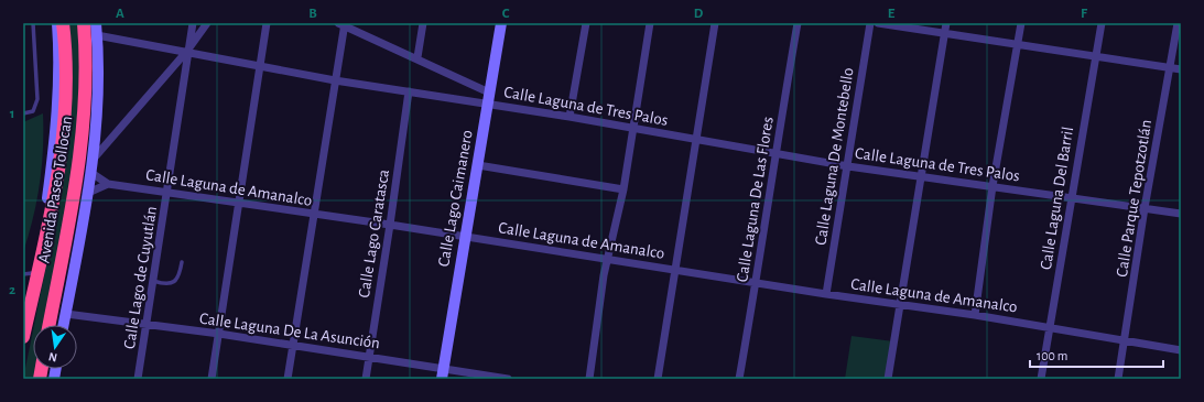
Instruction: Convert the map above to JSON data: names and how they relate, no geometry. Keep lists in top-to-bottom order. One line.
{"streets":{"highway":["Avenida Paseo Tollocan"],"main road":["Calle Lago Caimanero"],"street":["Calle Laguna de Tres Palos","Calle Laguna De Montebello","Calle Laguna de Amanalco","Calle Laguna Del Barril","Calle Parque Tepotzotlán","Calle Laguna De Las Flores","Calle Lago Caratasca","Calle Lago de Cuyutlán","Calle Laguna De La Asunción"]},"crossings":[["Calle Laguna de Tres Palos","Calle Laguna De Montebello"],["Calle Laguna de Tres Palos","Avenida Paseo Tollocan"],["Calle Laguna de Tres Palos","Calle Lago Caimanero"],["Calle Laguna de Tres Palos","Calle Laguna Del Barril"],["Calle Laguna de Tres Palos","Calle Parque Tepotzotlán"],["Calle Laguna de Tres Palos","Calle Laguna De Las Flores"],["Calle Laguna de Tres Palos","Calle Lago Caratasca"],["Calle Laguna de Tres Palos","Calle Lago de Cuyutlán"],["Calle Laguna De Montebello","Calle Laguna de Amanalco"],["Calle Laguna de Amanalco","Avenida Paseo Tollocan"],["Calle Laguna de Amanalco","Calle Lago Caimanero"],["Calle Laguna de Amanalco","Calle Laguna Del Barril"],["Calle Laguna de Amanalco","Calle Parque Tepotzotlán"],["Calle Laguna de Amanalco","Calle Laguna De Las Flores"],["Calle Laguna de Amanalco","Calle Lago Caratasca"],["Calle Laguna de Amanalco","Calle Lago de Cuyutlán"],["Avenida Paseo Tollocan","Calle Laguna De La Asunción"],["Calle Lago Caimanero","Calle Laguna De La Asunción"],["Calle Lago Caratasca","Calle Laguna De La Asunción"],["Calle Lago de Cuyutlán","Calle Laguna De La Asunción"]],"scale_bar":"100 m","north":"bottom","grid":{"columns":["A","B","C","D","E","F"],"rows":["1","2"]}}
